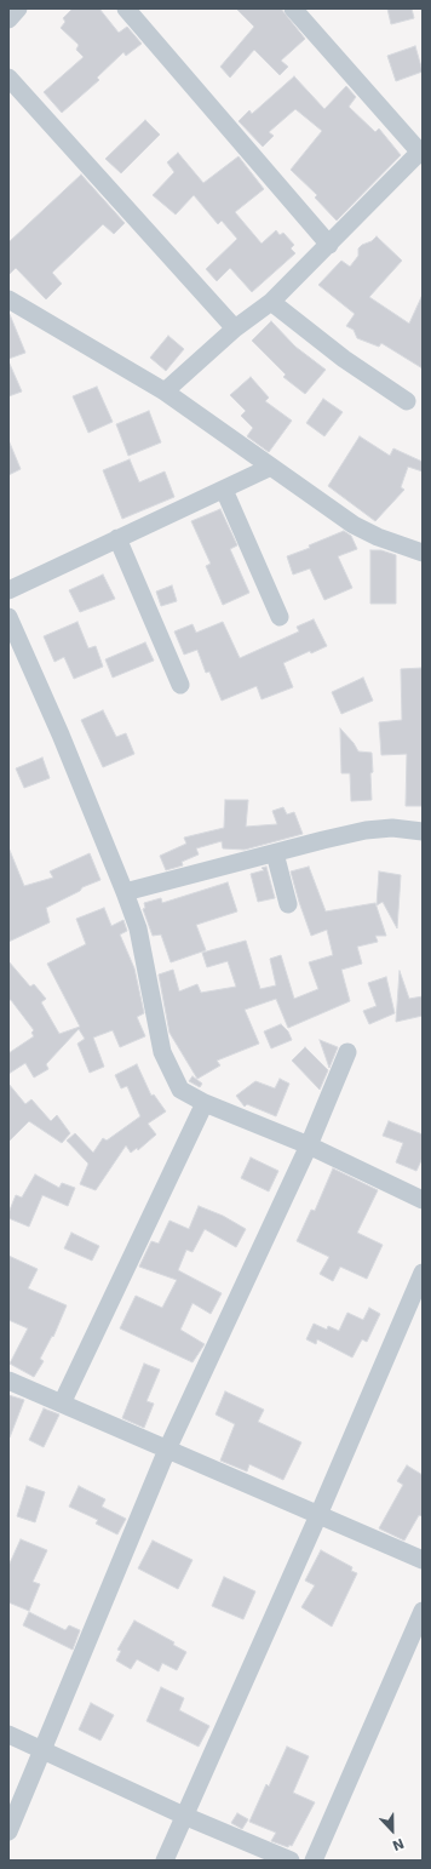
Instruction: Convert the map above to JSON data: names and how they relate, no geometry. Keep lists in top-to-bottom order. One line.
{"north":"bottom"}
